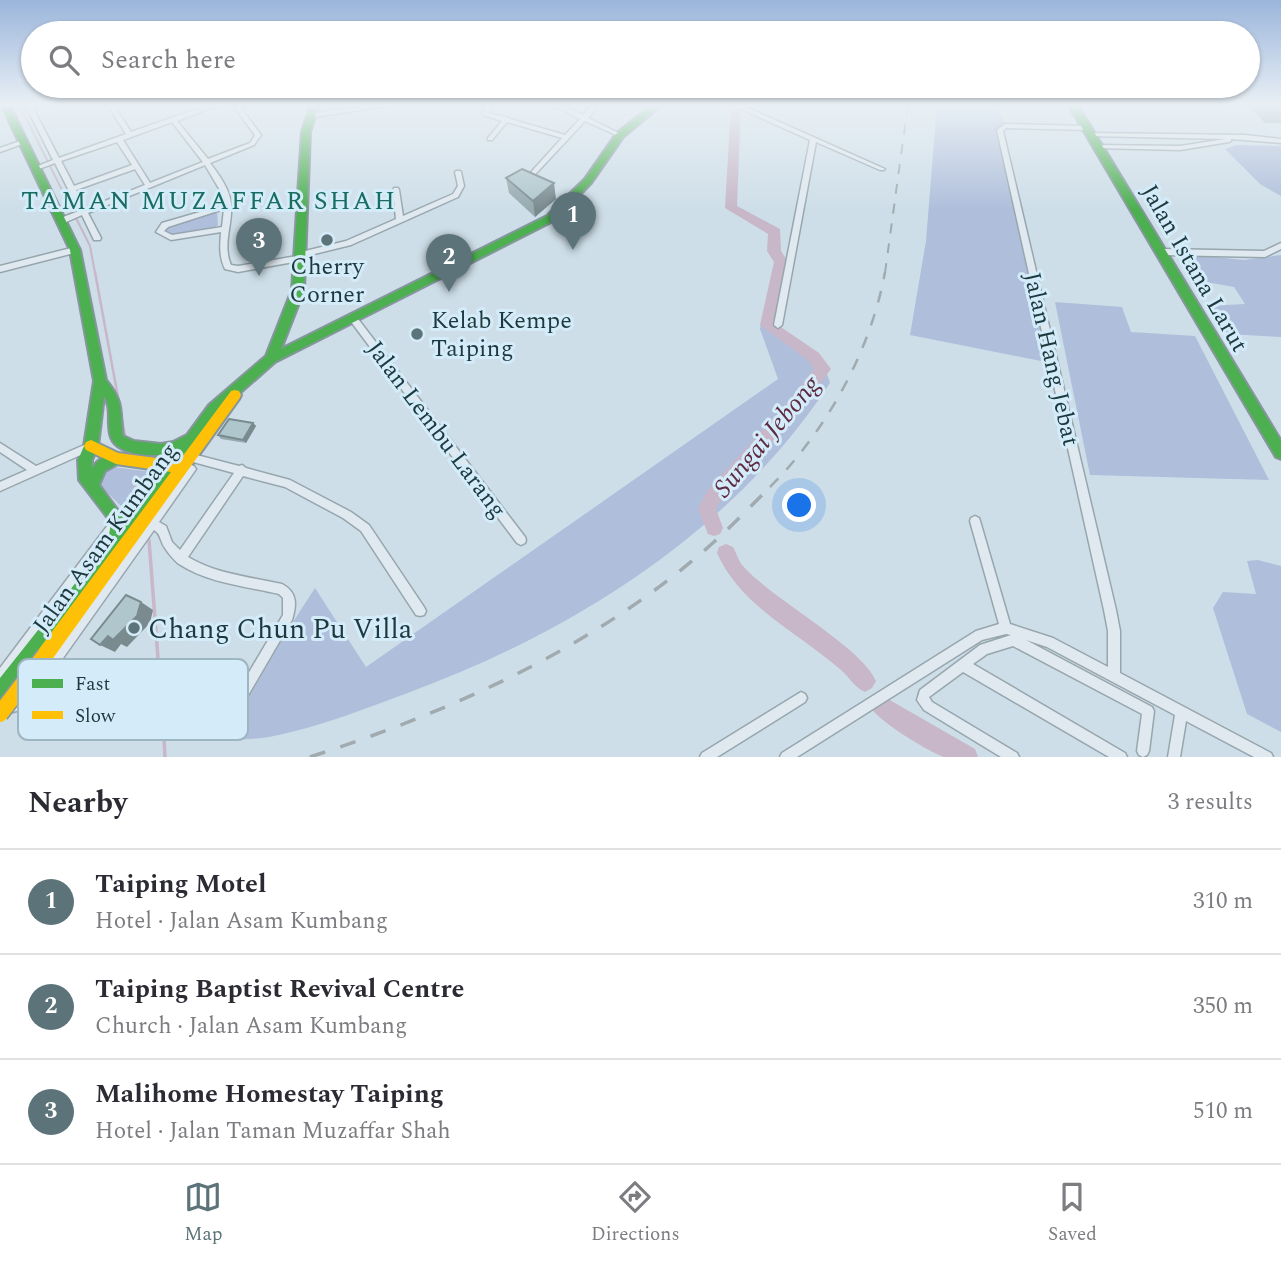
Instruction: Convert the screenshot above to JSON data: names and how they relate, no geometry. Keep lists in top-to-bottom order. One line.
{"streets":{"main road":["Jalan Istana Larut","Jalan Asam Kumbang"],"street":["Jalan Hang Jebat","Jalan Lembu Larang"]},"crossings":[["Jalan Lembu Larang","Jalan Asam Kumbang"]],"districts":["TAMAN MUZAFFAR SHAH"],"water":["Sungai Jebong"],"places":["Cherry Corner","Kelab Kempe Taiping","Chang Chun Pu Villa"],"legend":["Fast","Slow"],"page":{"search":"Search here","pins":["1","3","2"],"heading":["Nearby","3 results"],"list":[{"mark":"1","name":"Taiping Motel","note":"Hotel · Jalan Asam Kumbang","value":"310 m"},{"mark":"2","name":"Taiping Baptist Revival Centre","note":"Church · Jalan Asam Kumbang","value":"350 m"},{"mark":"3","name":"Malihome Homestay Taiping","note":"Hotel · Jalan Taman Muzaffar Shah","value":"510 m"}],"nav":["Map","Directions","Saved"]}}
